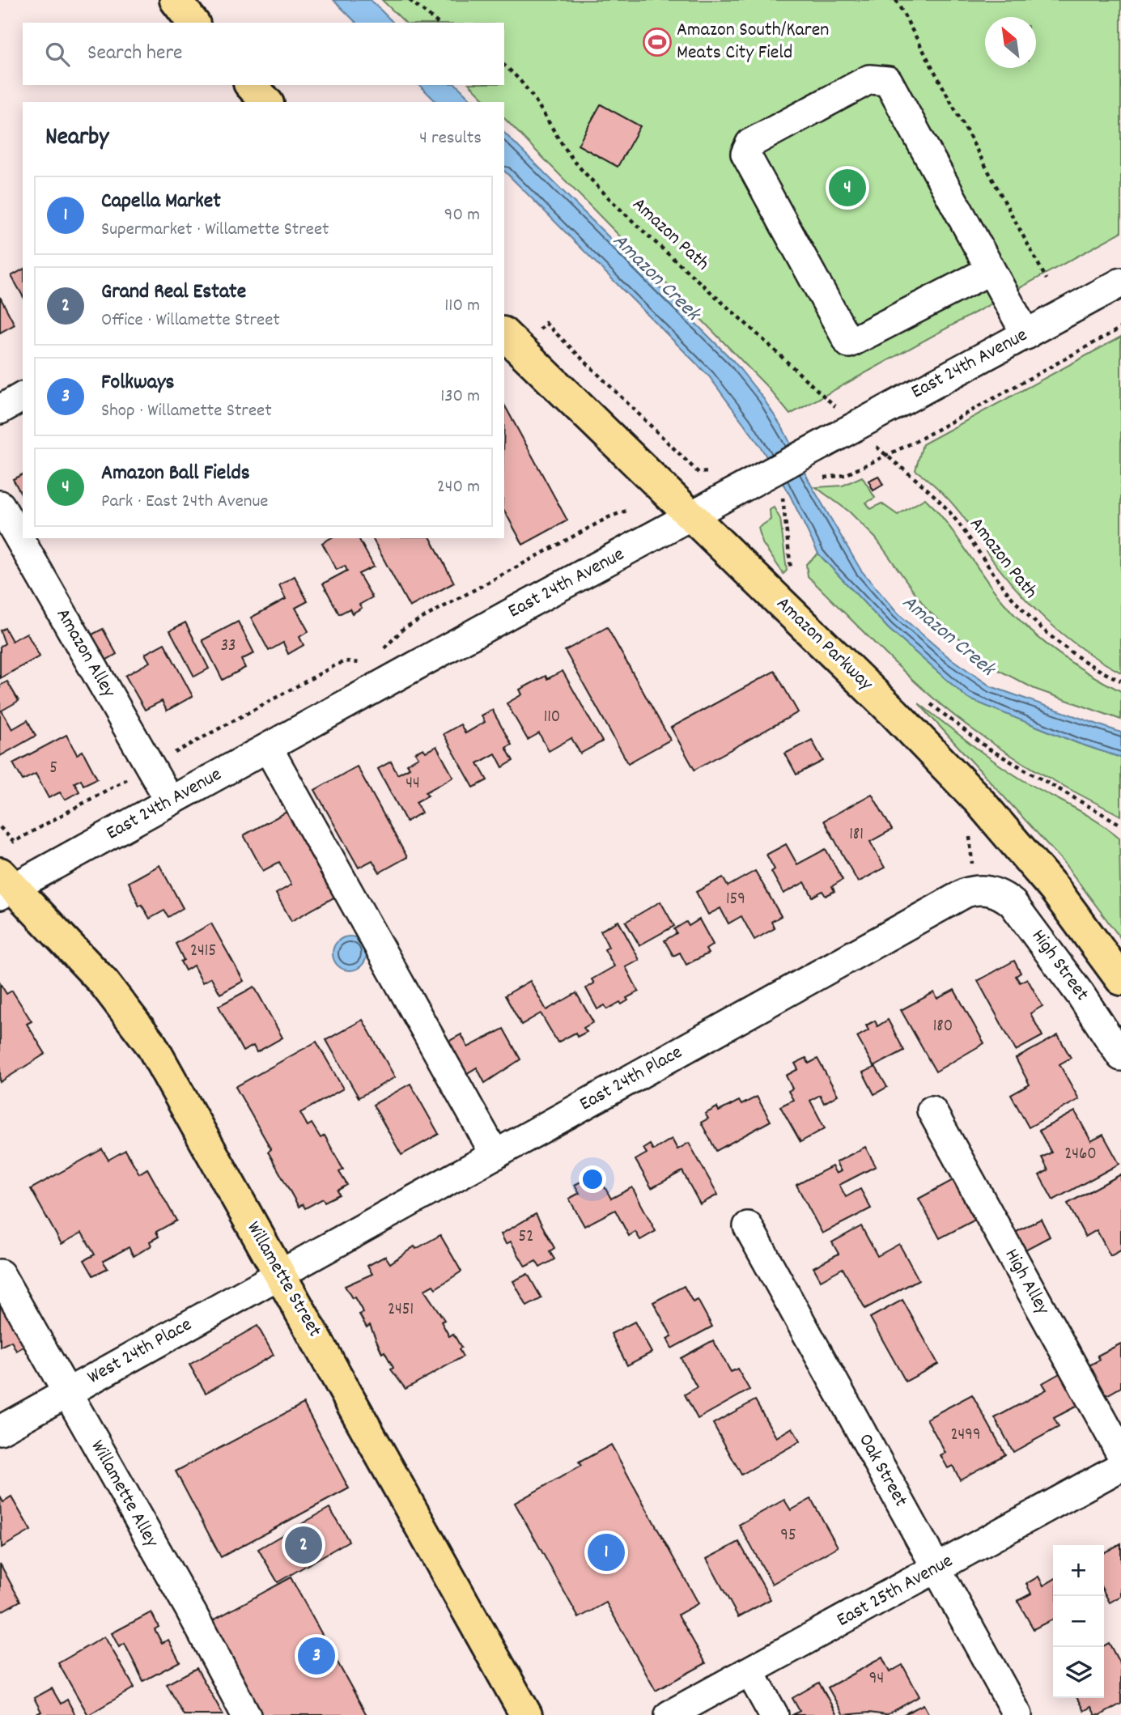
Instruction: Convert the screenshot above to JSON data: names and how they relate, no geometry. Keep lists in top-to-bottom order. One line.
{"streets":{"main road":["Amazon Parkway","Willamette Street"],"street":["East 24th Avenue","Amazon Alley","High Street","East 24th Place","High Alley","West 24th Place","Oak Street","Willamette Alley","East 25th Avenue"],"path":["Amazon Path"]},"crossings":[["East 24th Avenue","Amazon Parkway"],["East 24th Avenue","Amazon Alley"],["East 24th Avenue","Willamette Street"],["High Street","East 24th Place"],["East 24th Place","Willamette Street"],["East 24th Place","West 24th Place"],["Willamette Street","West 24th Place"],["West 24th Place","Willamette Alley"],["Oak Street","East 25th Avenue"]],"water":["Amazon Creek"],"places":{"sports":["Amazon South/Karen Meats City Field"]},"house_numbers":["33","110","5","44","181","159","2415","180","2460","52","2451","2499","95","94"],"north":"top left","page":{"search":"Search here","heading":["Nearby","4 results"],"pins":["4","2","1","3"],"list":[{"mark":"1","name":"Capella Market","note":"Supermarket · Willamette Street","value":"90 m"},{"mark":"2","name":"Grand Real Estate","note":"Office · Willamette Street","value":"110 m"},{"mark":"3","name":"Folkways","note":"Shop · Willamette Street","value":"130 m"},{"mark":"4","name":"Amazon Ball Fields","note":"Park · East 24th Avenue","value":"240 m"}],"map_buttons":["+","−"]}}
